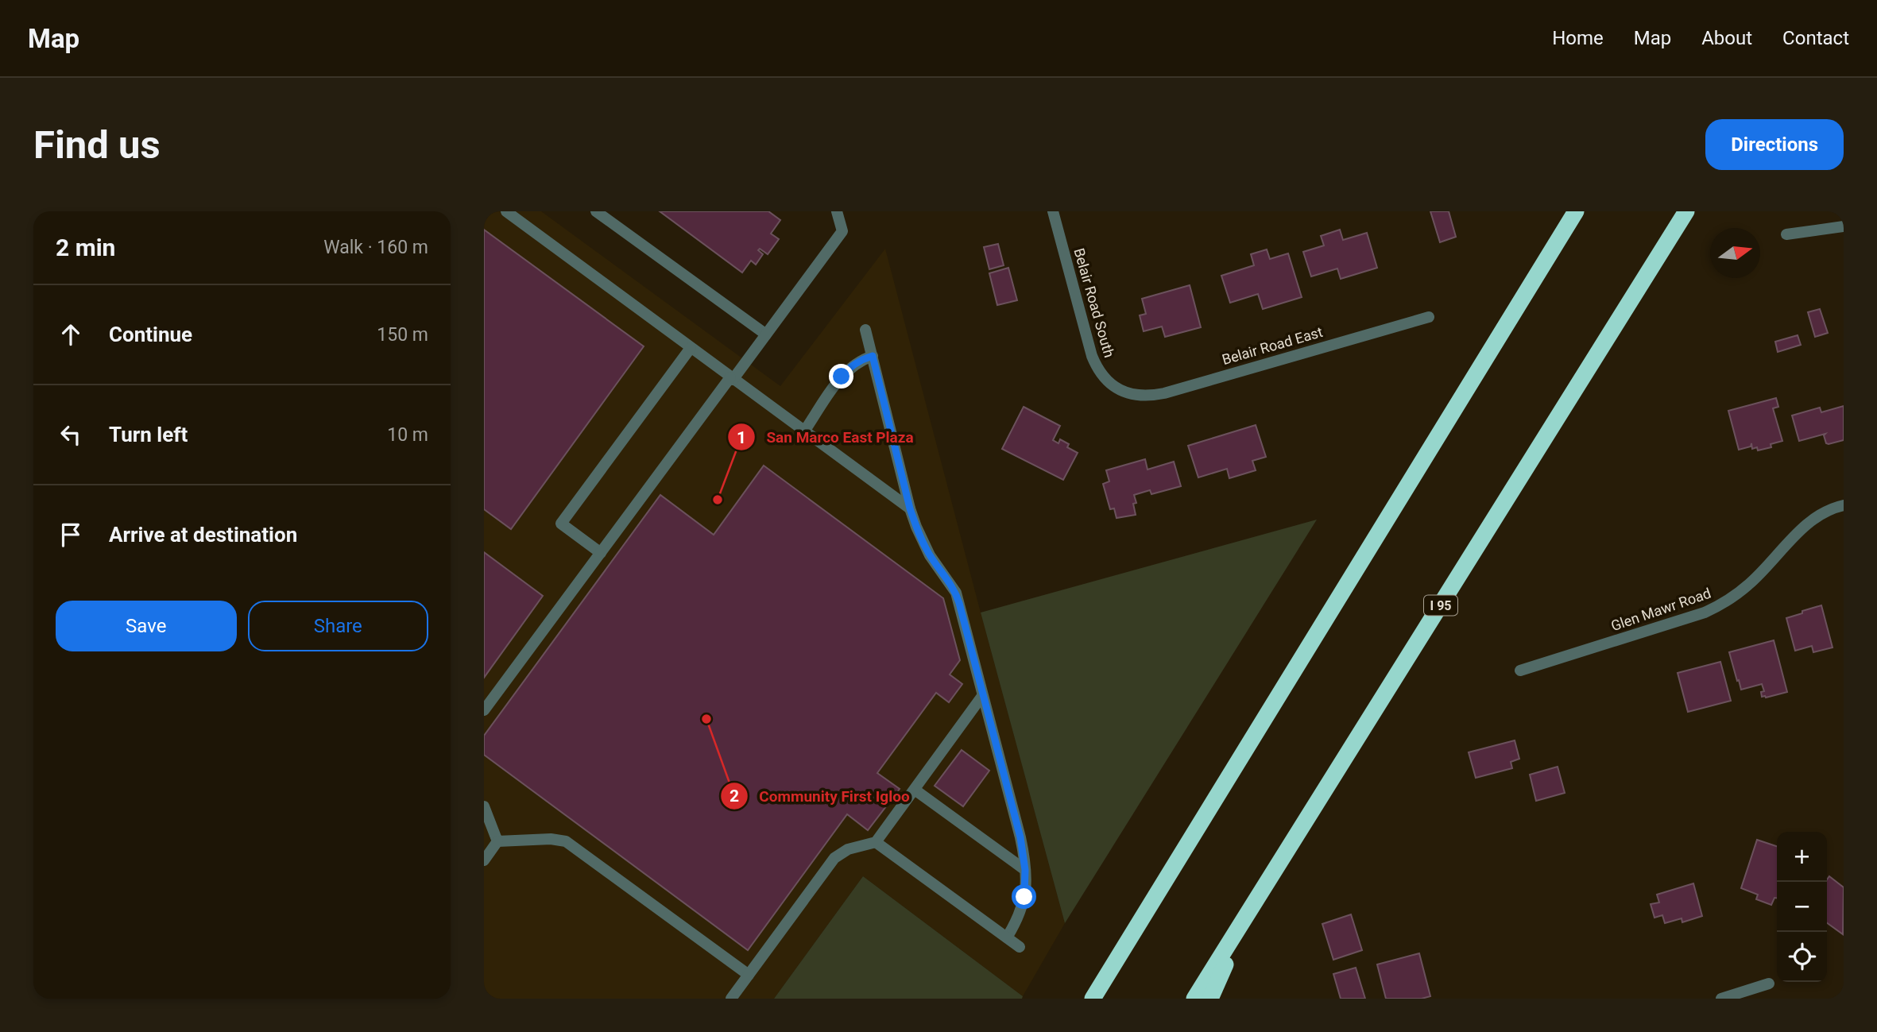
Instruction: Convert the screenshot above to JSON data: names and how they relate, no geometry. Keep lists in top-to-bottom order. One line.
{"streets":{"highway":["I 95"],"street":["Belair Road South","Belair Road East","Glen Mawr Road"]},"crossings":[["Belair Road South","Belair Road East"]],"places":["San Marco East Plaza","Community First Igloo"],"north":"right","page":{"header":"Map","nav":["Home","Map","About","Contact"],"buttons":["Directions",["Save","Share"]],"title":"Find us","heading":["2 min","Walk · 160 m"],"list":[["Continue","150 m"],["Turn left","10 m"],"Arrive at destination"],"map_buttons":["+","−"]}}
